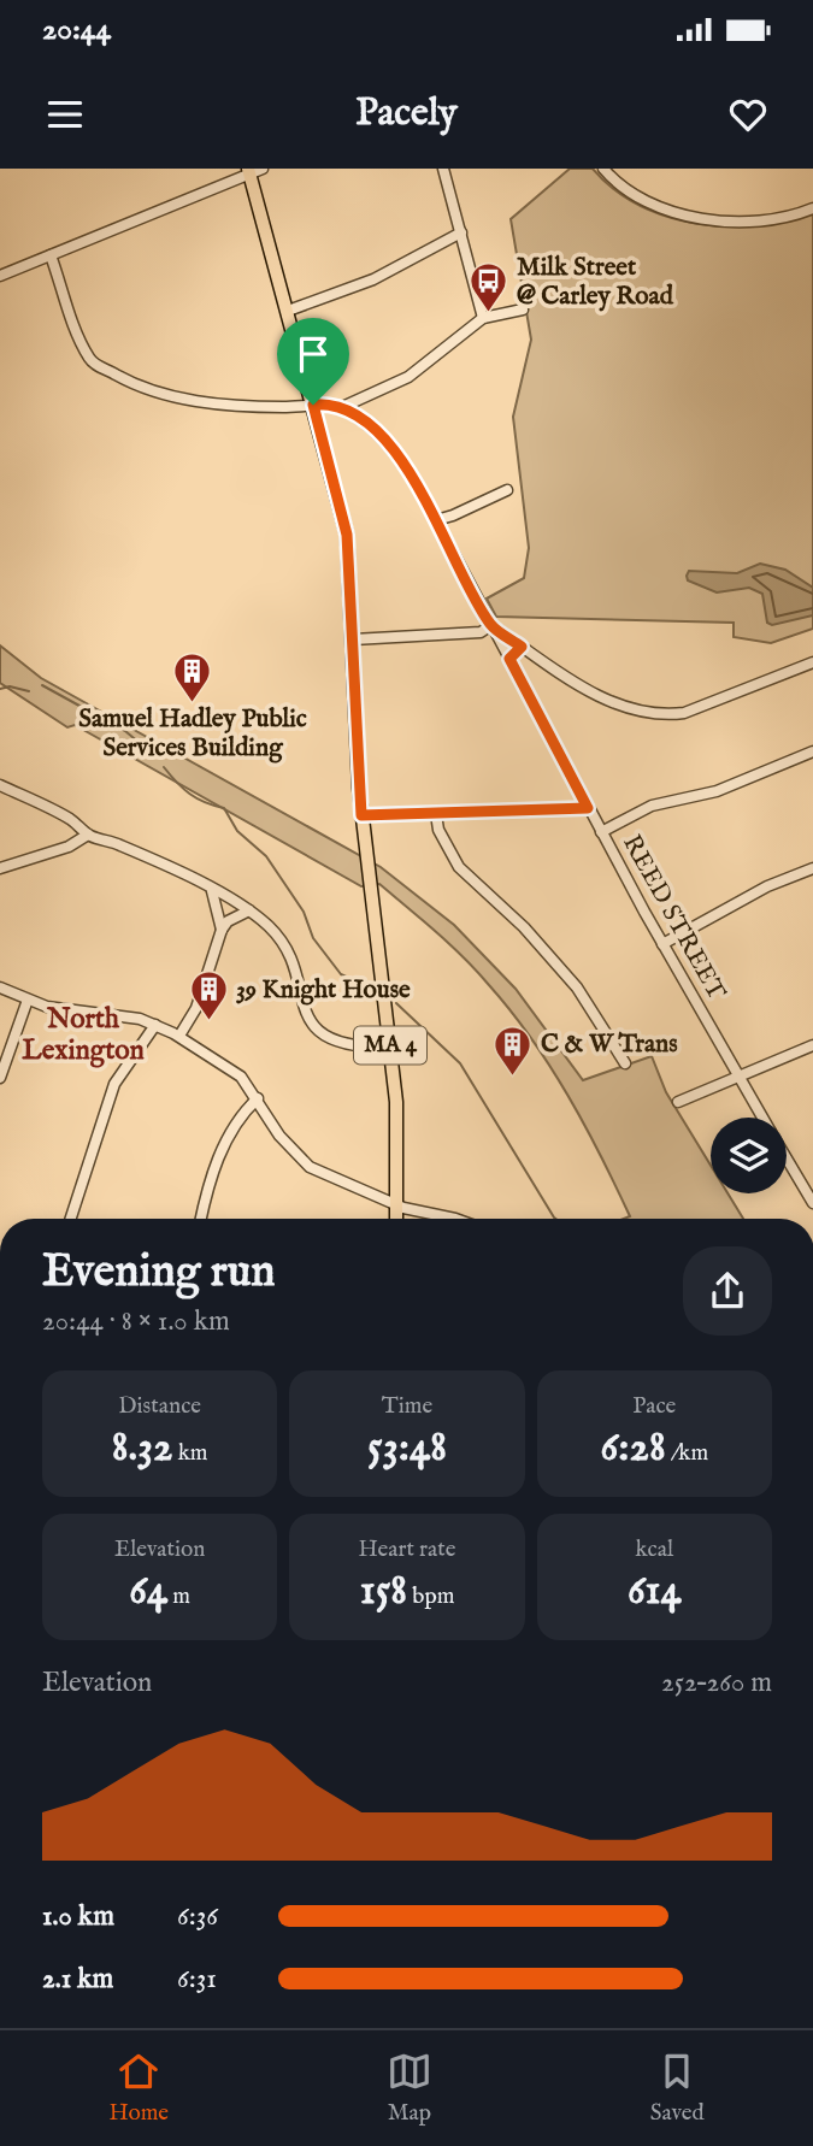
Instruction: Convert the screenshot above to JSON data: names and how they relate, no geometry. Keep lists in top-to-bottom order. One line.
{"streets":{"main road":["MA 4"],"street":["REED STREET"]},"crossings":[["REED STREET","MA 4"]],"districts":["North Lexington"],"places":{"bus stop":["Milk Street @ Carley Road"],"building":["Samuel Hadley Public Services Building","39 Knight House","C & W Trans"]},"page":{"status":"20:44","header":"Pacely","heading":["Evening run","20:44 · 8 × 1.0 km"],"stats":[["Distance","8.32 km"],["Time","53:48"],["Pace","6:28 /km"],["Elevation","64 m"],["Heart rate","158 bpm"],["kcal","614"]],"chart":["Elevation","252–260 m"],"list":[{"name":"1.0 km","note":"6:36"},{"name":"2.1 km","note":"6:31"}],"tabs":["Home","Map","Saved"]}}
